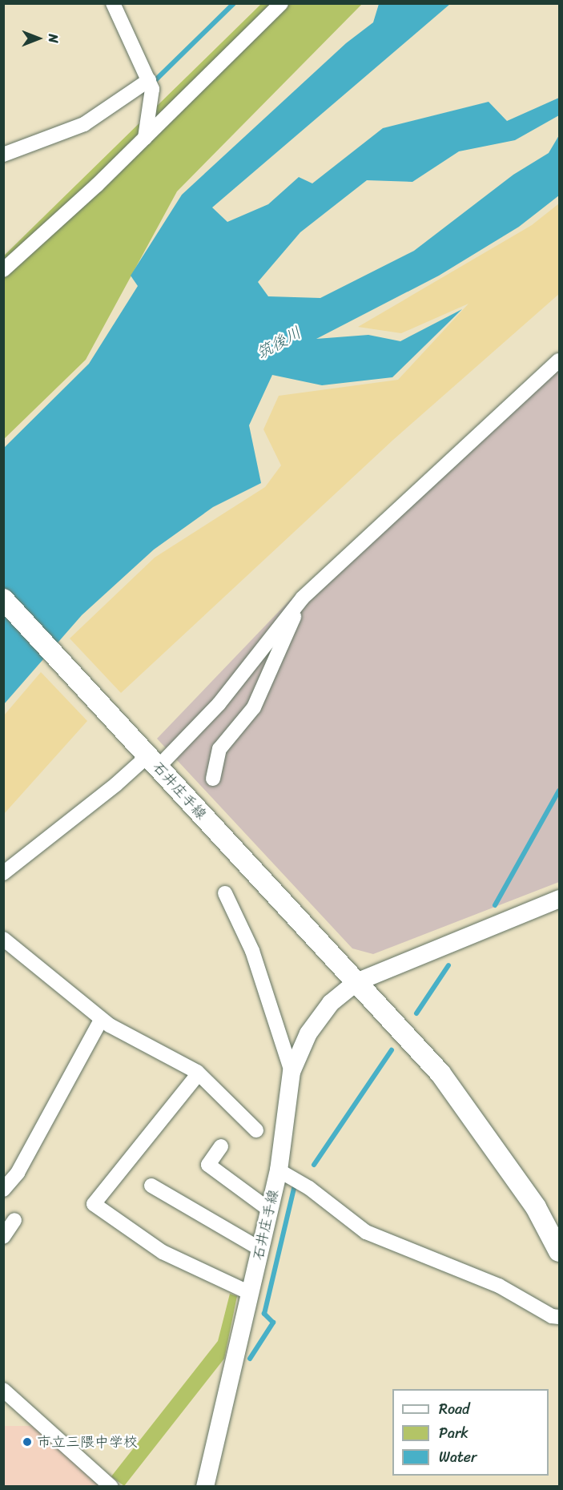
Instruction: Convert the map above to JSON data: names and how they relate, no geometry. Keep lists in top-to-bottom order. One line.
{"streets":{"main road":["石井庄手線"]},"water":["筑後川"],"places":["市立三隈中学校"],"legend":["Road","Park","Water"],"north":"right"}
